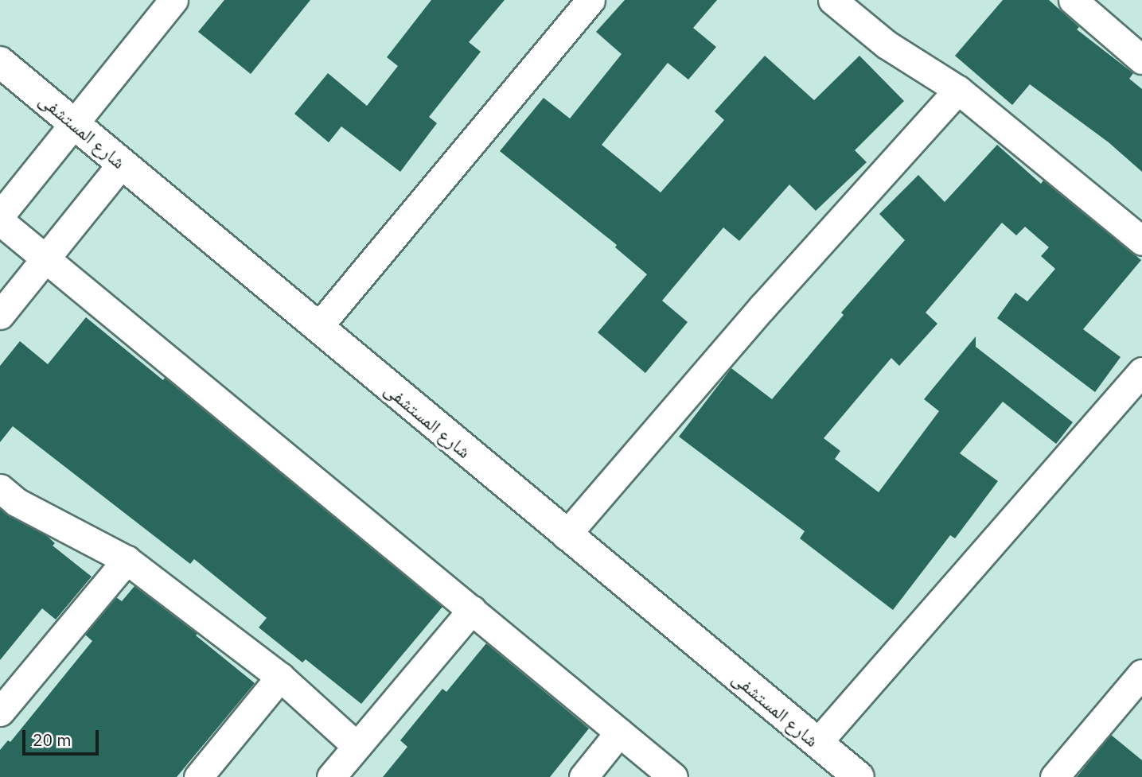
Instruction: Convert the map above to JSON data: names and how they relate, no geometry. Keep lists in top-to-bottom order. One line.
{"streets":{"highway":["شارع المستشفى"]},"scale_bar":"20 m"}
